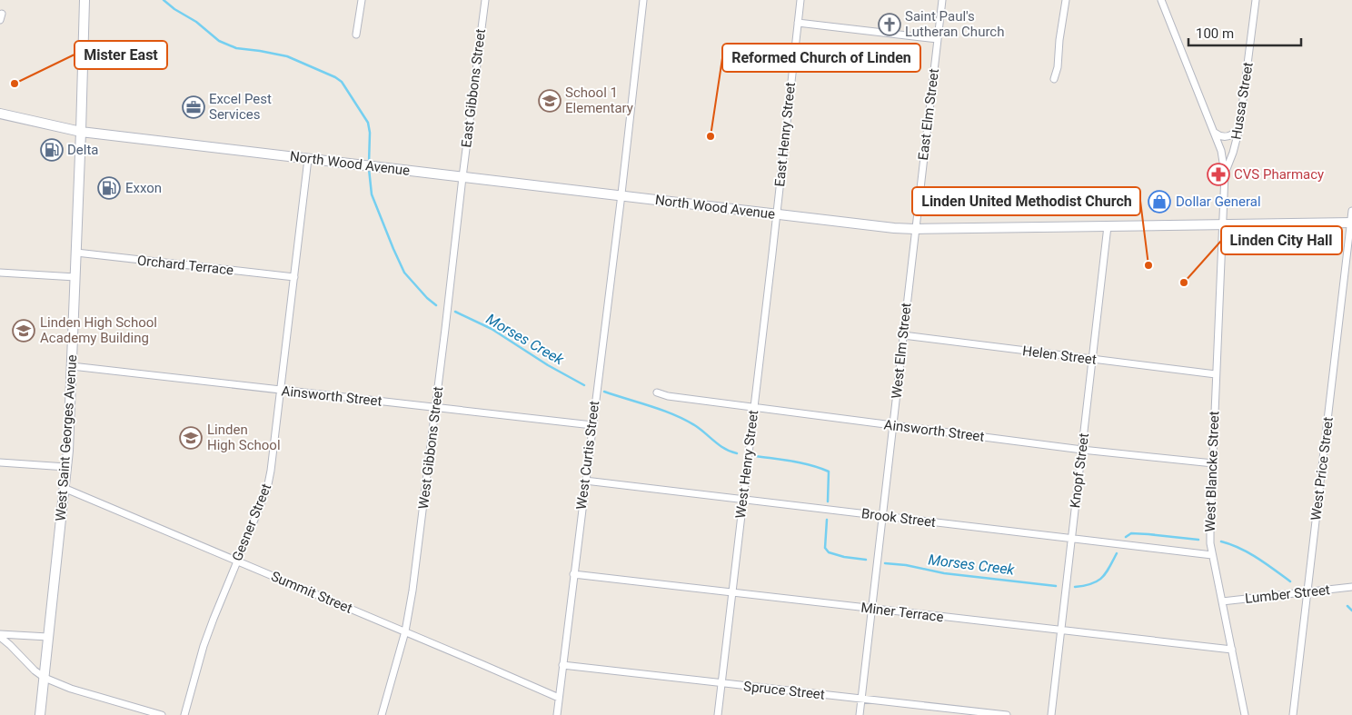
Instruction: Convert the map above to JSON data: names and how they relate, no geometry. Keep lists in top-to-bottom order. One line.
{"streets":{"main road":["North Wood Avenue","West Saint Georges Avenue"],"street":["East Gibbons Street","Hussa Street","East Elm Street","East Henry Street","Orchard Terrace","West Elm Street","Helen Street","Ainsworth Street","West Gibbons Street","West Curtis Street","West Henry Street","West Price Street","Knopf Street","West Blancke Street","Brook Street","Gesner Street","Summit Street","Lumber Street","Miner Terrace","Spruce Street"]},"crossings":[["East Gibbons Street","North Wood Avenue"],["East Gibbons Street","West Gibbons Street"],["Hussa Street","West Blancke Street"],["East Elm Street","North Wood Avenue"],["East Elm Street","West Elm Street"],["East Henry Street","North Wood Avenue"],["East Henry Street","West Henry Street"],["North Wood Avenue","West Elm Street"],["North Wood Avenue","West Saint Georges Avenue"],["North Wood Avenue","West Gibbons Street"],["North Wood Avenue","West Curtis Street"],["North Wood Avenue","West Henry Street"],["North Wood Avenue","West Price Street"],["North Wood Avenue","Knopf Street"],["North Wood Avenue","West Blancke Street"],["North Wood Avenue","Gesner Street"],["Orchard Terrace","West Saint Georges Avenue"],["Orchard Terrace","Gesner Street"],["West Elm Street","Helen Street"],["West Elm Street","Ainsworth Street"],["West Elm Street","Brook Street"],["West Elm Street","Miner Terrace"],["West Elm Street","Spruce Street"],["Helen Street","Knopf Street"],["Helen Street","West Blancke Street"],["Ainsworth Street","West Saint Georges Avenue"],["Ainsworth Street","West Gibbons Street"],["Ainsworth Street","West Curtis Street"],["Ainsworth Street","West Henry Street"],["Ainsworth Street","Knopf Street"],["Ainsworth Street","West Blancke Street"],["Ainsworth Street","Gesner Street"],["West Saint Georges Avenue","Summit Street"],["West Gibbons Street","Summit Street"],["West Curtis Street","Brook Street"],["West Curtis Street","Summit Street"],["West Curtis Street","Miner Terrace"],["West Curtis Street","Spruce Street"],["West Henry Street","Brook Street"],["West Henry Street","Miner Terrace"],["West Henry Street","Spruce Street"],["West Price Street","Lumber Street"],["Knopf Street","Brook Street"],["Knopf Street","Miner Terrace"],["West Blancke Street","Brook Street"],["West Blancke Street","Lumber Street"],["West Blancke Street","Miner Terrace"],["Gesner Street","Summit Street"]],"water":["Morses Creek"],"places":{"church":["Saint Paul's Lutheran Church"],"other":["Mister East","Reformed Church of Linden","Linden United Methodist Church","Linden City Hall"],"school or university":["School 1 Elementary","Linden High School Academy Building","Linden High School"],"office":["Excel Pest Services"],"fuel station":["Delta","Exxon"],"pharmacy":["CVS Pharmacy"],"shop":["Dollar General"]},"scale_bar":"100 m"}
